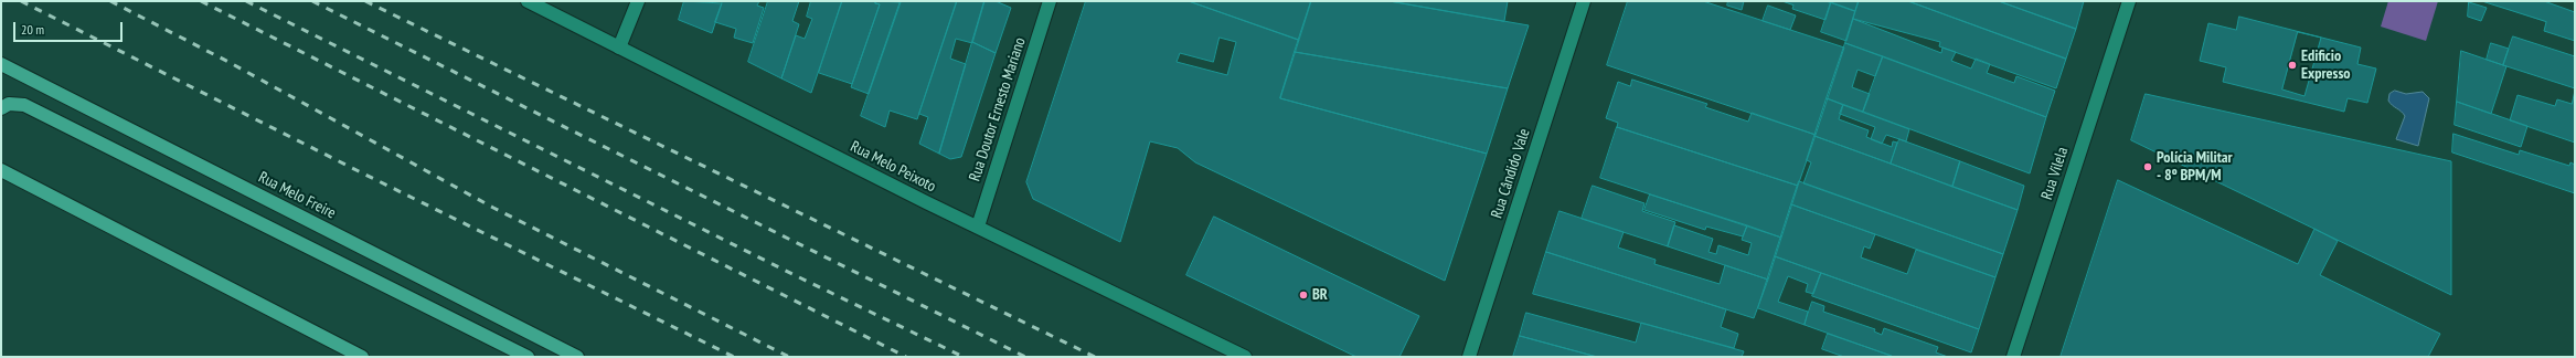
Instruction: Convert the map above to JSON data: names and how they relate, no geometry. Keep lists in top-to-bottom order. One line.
{"streets":{"highway":["Rua Melo Freire"],"street":["Rua Doutor Ernesto Mariano","Rua Melo Peixoto","Rua Cândido Vale","Rua Vilela"]},"crossings":[["Rua Doutor Ernesto Mariano","Rua Melo Peixoto"]],"places":["Edificio Expresso","Polícia Militar - 8º BPM/M","BR"],"scale_bar":"20 m"}
